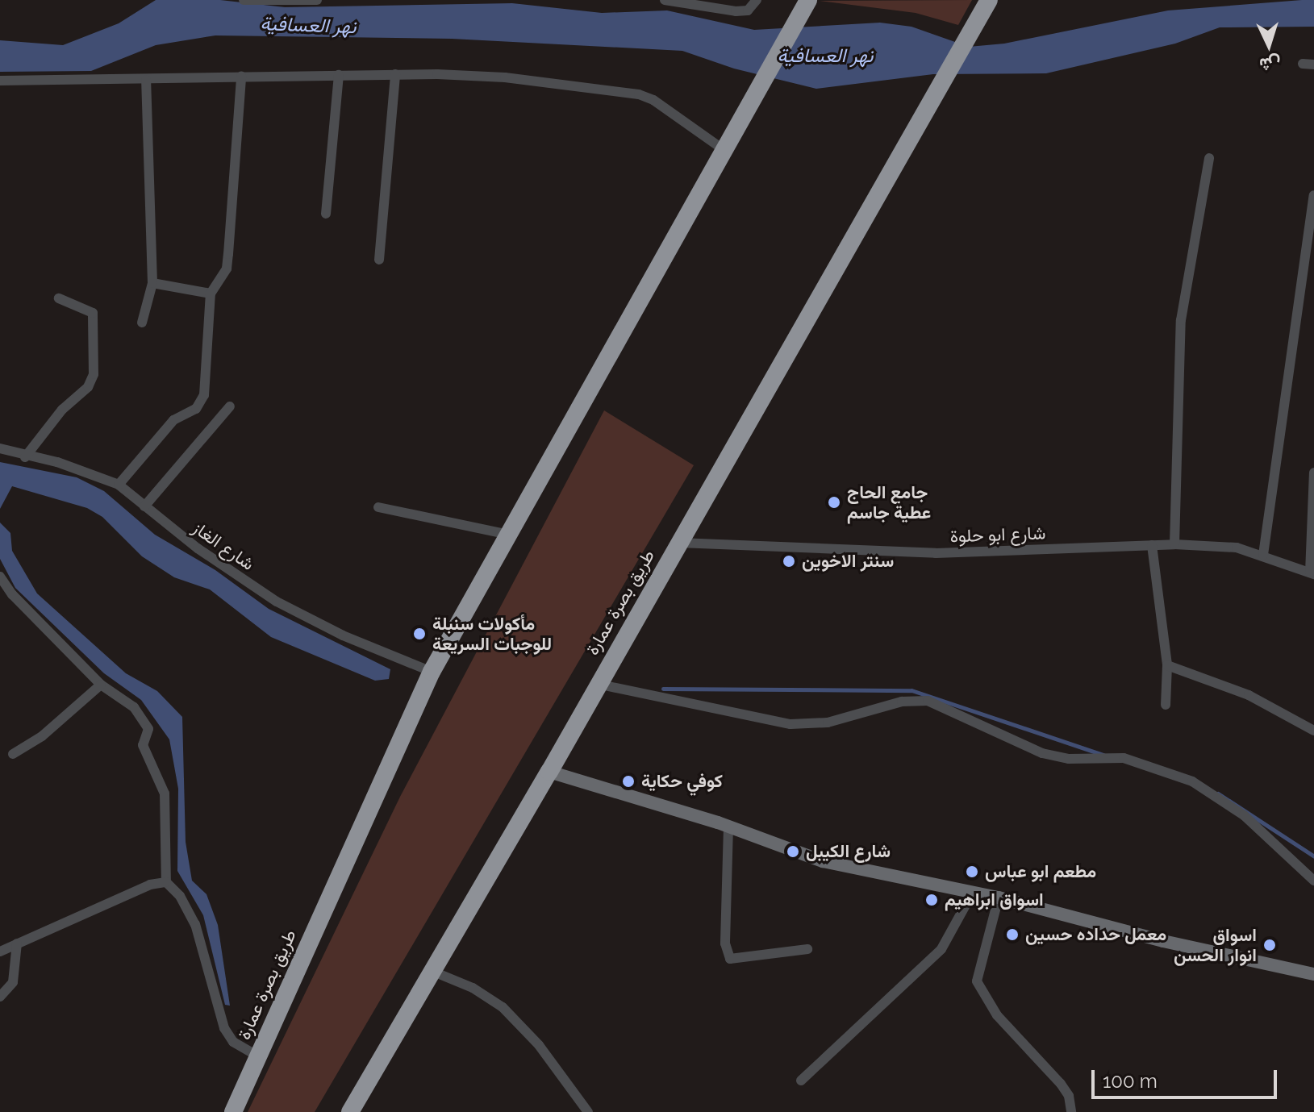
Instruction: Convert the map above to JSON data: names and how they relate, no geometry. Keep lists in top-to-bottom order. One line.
{"streets":{"highway":["طريق بصرة عمارة"],"street":["شارع ابو حلوة","شارع الغاز"]},"crossings":[["شارع ابو حلوة","طريق بصرة عمارة"],["شارع الغاز","طريق بصرة عمارة"]],"water":["نهر العسافية"],"places":["جامع الحاج عطية جاسم","سنتر الاخوين","مأكولات سنبلة للوجبات السريعة","كوفي حكاية","شارع الكيبل","مطعم ابو عباس","اسواق ابراهيم","معمل حداده حسين","اسواق انوار الحسن"],"scale_bar":"100 m","north":"bottom"}
